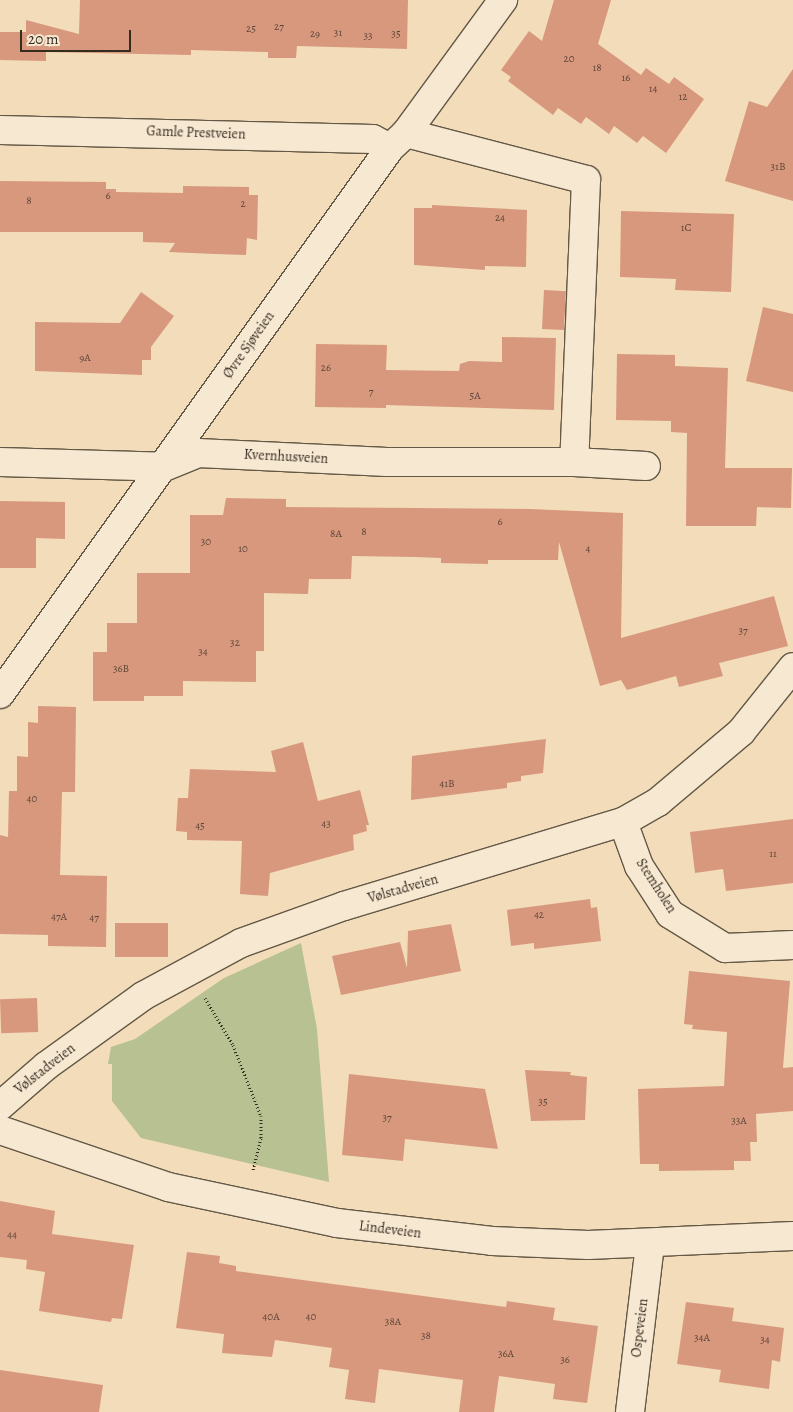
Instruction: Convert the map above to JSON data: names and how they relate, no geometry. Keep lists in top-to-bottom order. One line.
{"streets":{"street":["Gamle Prestveien","Øvre Sjøveien","Kvernhusveien","Stemholen","Vølstadveien","Lindeveien","Ospeveien"]},"crossings":[["Gamle Prestveien","Øvre Sjøveien"],["Gamle Prestveien","Kvernhusveien"],["Øvre Sjøveien","Kvernhusveien"],["Stemholen","Vølstadveien"],["Lindeveien","Ospeveien"]],"house_numbers":["27","25","31","29","35","33","20","18","16","14","12","31B","6","8","2","24","1C","9A","26","7","5A","6","8","8A","30","10","4","37","32","34","36B","41B","40","43","45","11","42","47A","47","35","37","33A","44","40A","40","38A","38","34A","34","36A","36"],"scale_bar":"20 m"}
